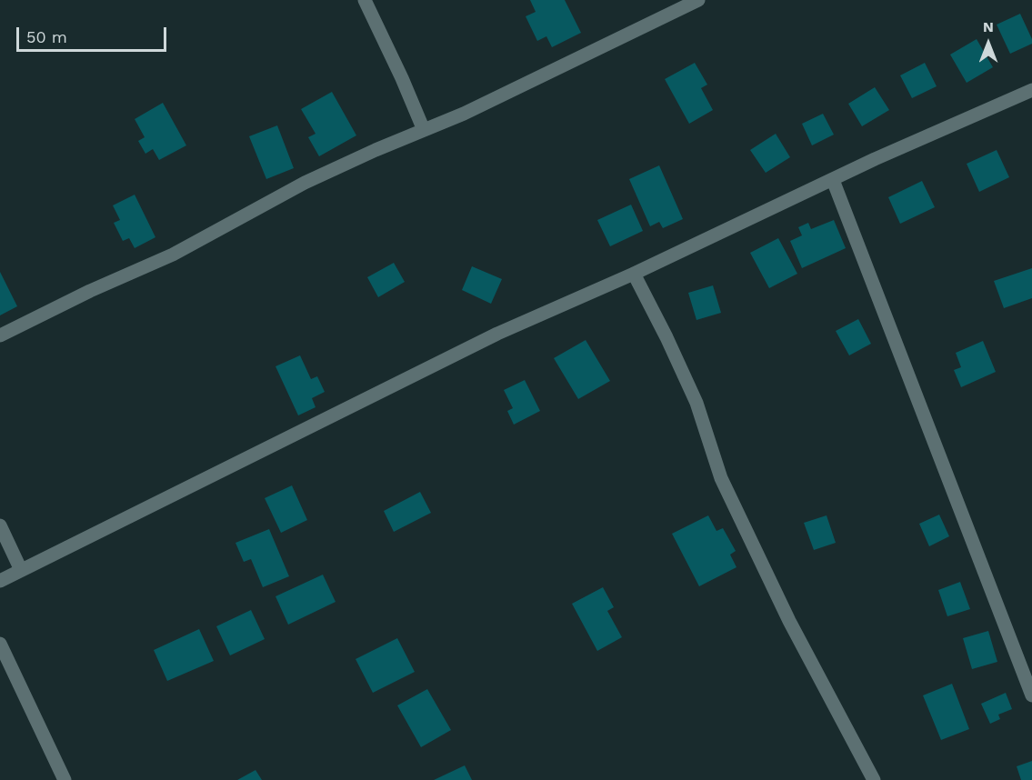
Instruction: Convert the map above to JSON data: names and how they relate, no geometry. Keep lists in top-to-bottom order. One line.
{"scale_bar":"50 m","north":"top"}
